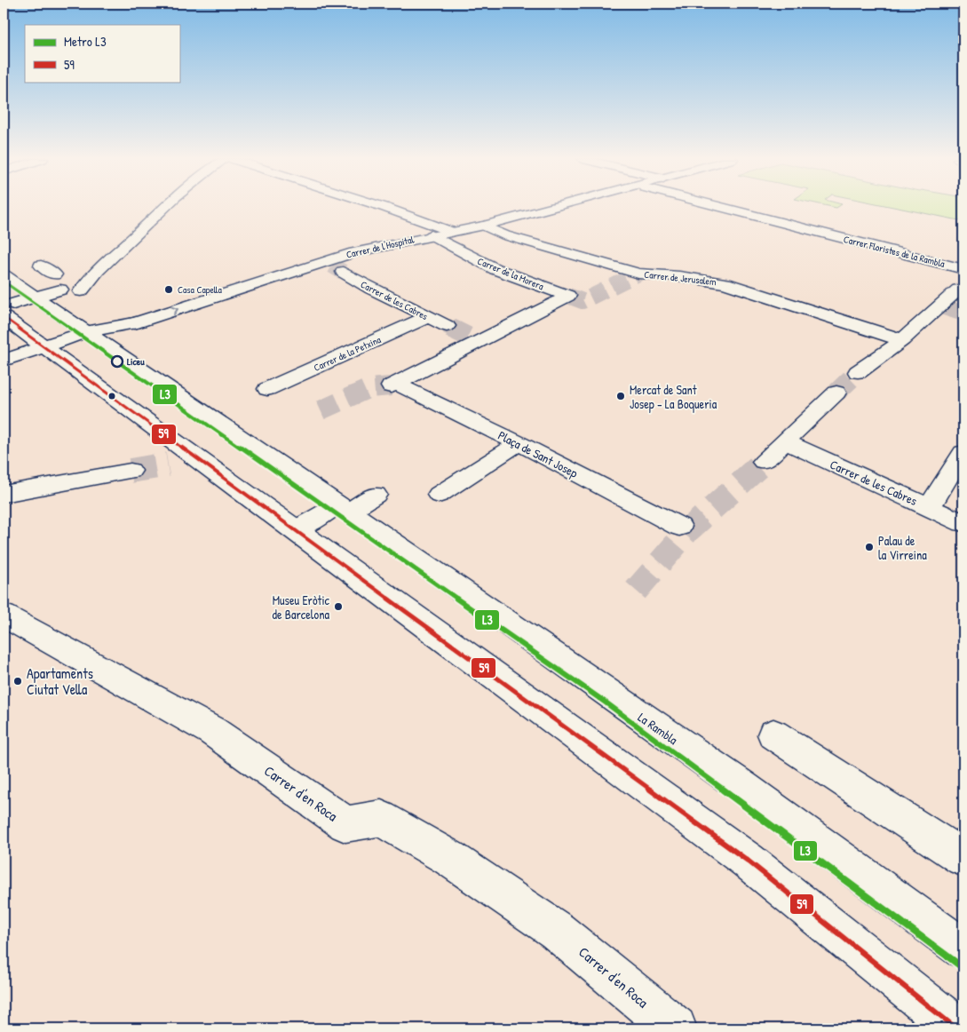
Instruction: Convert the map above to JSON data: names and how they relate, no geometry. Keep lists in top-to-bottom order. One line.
{"streets":{"street":["Carrer de l'Hospital","Carrer Floristes de la Rambla","Carrer de la Morera","Carrer de Jerusalem","Carrer de les Cabres","Carrer de la Petxina","Plaça de Sant Josep","La Rambla","Carrer d'en Roca"]},"crossings":[["Carrer de l'Hospital","Carrer de la Morera"],["Carrer de l'Hospital","Carrer de Jerusalem"],["Carrer de l'Hospital","Carrer de les Cabres"],["Carrer de l'Hospital","La Rambla"],["Carrer de la Morera","Plaça de Sant Josep"],["Carrer de les Cabres","Carrer de la Petxina"]],"places":["Casa Capella","Liceu","Mercat de Sant Josep - La Boqueria","Palau de la Virreina","Museu Eròtic de Barcelona","Apartaments Ciutat Vella"],"lines":["metro line L3","transit line 59"],"legend":["Metro L3","59"]}
